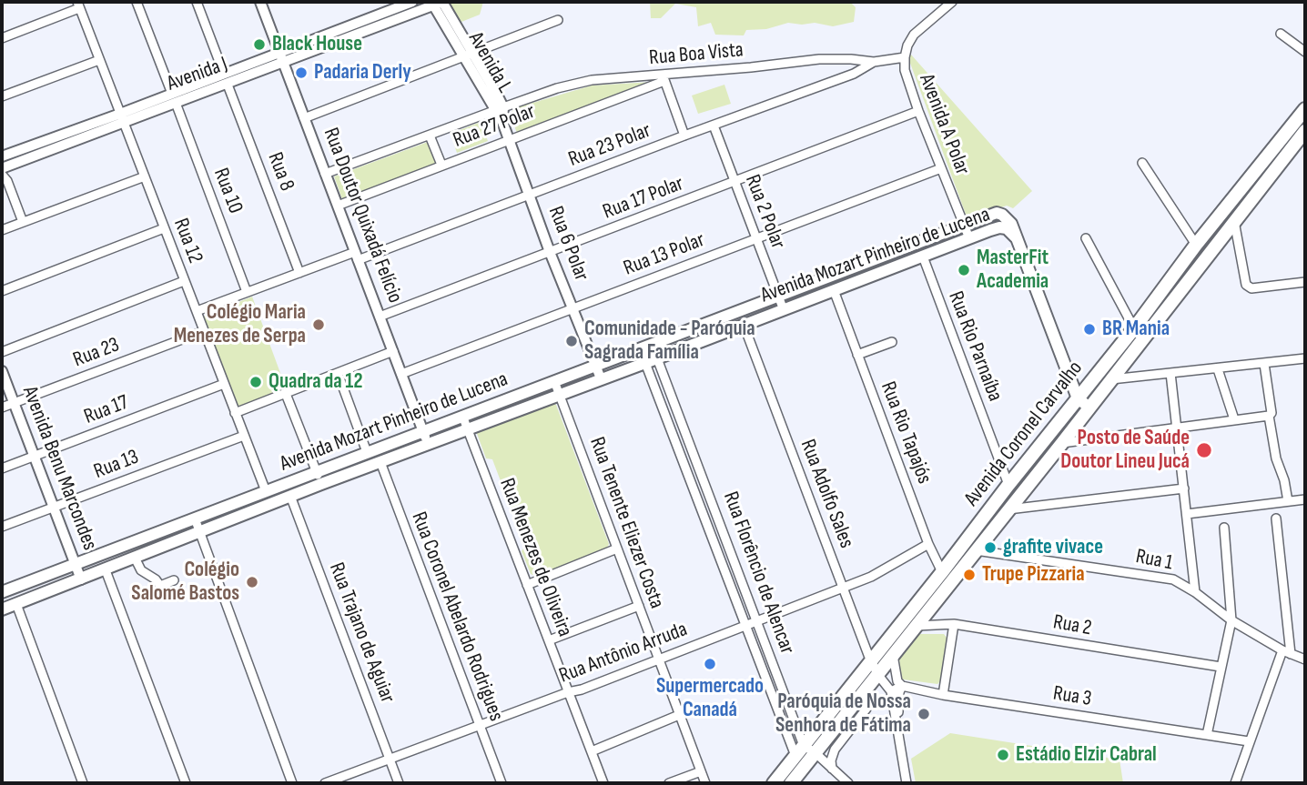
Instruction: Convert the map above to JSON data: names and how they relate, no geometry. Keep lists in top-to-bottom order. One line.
{"streets":{"main road":["Avenida Mozart Pinheiro de Lucena","Avenida Coronel Carvalho"],"street":["Rua Boa Vista","Avenida L","Avenida J","Avenida A Polar","Rua 27 Polar","Rua 23 Polar","Rua 8","Rua 10","Rua 17 Polar","Rua 2 Polar","Rua Doutor Quixadá Felício","Rua 12","Rua 6 Polar","Rua 13 Polar","Rua Rio Parnaíba","Rua 23","Rua 17","Rua Rio Tapajós","Rua 13","Avenida Benu Marcondes","Rua Adolfo Sales","Rua Tenente Eliezer Costa","Rua Menezes de Oliveira","Rua 1","Rua Florêncio de Alencar","Rua Coronel Abelardo Rodrigues","Rua 2","Rua Trajano de Aguiar","Rua Antônio Arruda","Rua 3"]},"crossings":[["Rua Boa Vista","Avenida L"],["Rua Boa Vista","Avenida A Polar"],["Rua Boa Vista","Rua 27 Polar"],["Rua Boa Vista","Rua 23 Polar"],["Rua Boa Vista","Rua Doutor Quixadá Felício"],["Rua Boa Vista","Rua 6 Polar"],["Avenida L","Avenida J"],["Avenida L","Rua 6 Polar"],["Avenida J","Rua 8"],["Avenida J","Rua 10"],["Avenida J","Rua Doutor Quixadá Felício"],["Avenida J","Rua 12"],["Avenida A Polar","Rua 17 Polar"],["Avenida A Polar","Rua 13 Polar"],["Avenida A Polar","Avenida Mozart Pinheiro de Lucena"],["Rua 27 Polar","Rua Doutor Quixadá Felício"],["Rua 27 Polar","Rua 6 Polar"],["Rua 23 Polar","Rua 8"],["Rua 23 Polar","Rua 10"],["Rua 23 Polar","Rua 2 Polar"],["Rua 23 Polar","Rua Doutor Quixadá Felício"],["Rua 23 Polar","Rua 12"],["Rua 23 Polar","Rua 6 Polar"],["Rua 17 Polar","Rua 2 Polar"],["Rua 17 Polar","Rua Doutor Quixadá Felício"],["Rua 17 Polar","Rua 6 Polar"],["Rua 2 Polar","Rua 13 Polar"],["Rua 2 Polar","Avenida Mozart Pinheiro de Lucena"],["Rua Doutor Quixadá Felício","Rua 13 Polar"],["Rua Doutor Quixadá Felício","Avenida Mozart Pinheiro de Lucena"],["Rua 12","Avenida Mozart Pinheiro de Lucena"],["Rua 12","Rua 23"],["Rua 12","Rua 17"],["Rua 12","Rua 13"],["Rua 6 Polar","Rua 13 Polar"],["Rua 6 Polar","Avenida Mozart Pinheiro de Lucena"],["Avenida Mozart Pinheiro de Lucena","Rua Rio Parnaíba"],["Avenida Mozart Pinheiro de Lucena","Rua Rio Tapajós"],["Avenida Mozart Pinheiro de Lucena","Avenida Benu Marcondes"],["Avenida Mozart Pinheiro de Lucena","Rua Adolfo Sales"],["Avenida Mozart Pinheiro de Lucena","Rua Tenente Eliezer Costa"],["Avenida Mozart Pinheiro de Lucena","Rua Menezes de Oliveira"],["Avenida Mozart Pinheiro de Lucena","Rua Florêncio de Alencar"],["Avenida Mozart Pinheiro de Lucena","Rua Coronel Abelardo Rodrigues"],["Avenida Mozart Pinheiro de Lucena","Rua Trajano de Aguiar"],["Rua Rio Parnaíba","Avenida Coronel Carvalho"],["Rua 23","Avenida Benu Marcondes"],["Rua 17","Avenida Benu Marcondes"],["Rua Rio Tapajós","Avenida Coronel Carvalho"],["Rua Rio Tapajós","Rua Antônio Arruda"],["Avenida Coronel Carvalho","Rua Adolfo Sales"],["Avenida Coronel Carvalho","Rua 1"],["Avenida Coronel Carvalho","Rua Florêncio de Alencar"],["Avenida Coronel Carvalho","Rua 2"],["Rua 13","Avenida Benu Marcondes"],["Rua Adolfo Sales","Rua Antônio Arruda"],["Rua Tenente Eliezer Costa","Rua Antônio Arruda"],["Rua Menezes de Oliveira","Rua Antônio Arruda"],["Rua Florêncio de Alencar","Rua Antônio Arruda"],["Rua Coronel Abelardo Rodrigues","Rua Antônio Arruda"],["Rua Trajano de Aguiar","Rua Antônio Arruda"]],"places":["Black House","Padaria Derly","MasterFit Academia","Colégio Maria Menezes de Serpa","BR Mania","Comunidade - Paróquia Sagrada Família","Quadra da 12","Posto de Saúde Doutor Lineu Jucá","grafite vivace","Trupe Pizzaria","Colégio Salomé Bastos","Supermercado Canadá","Paróquia de Nossa Senhora de Fátima","Estádio Elzir Cabral"]}
